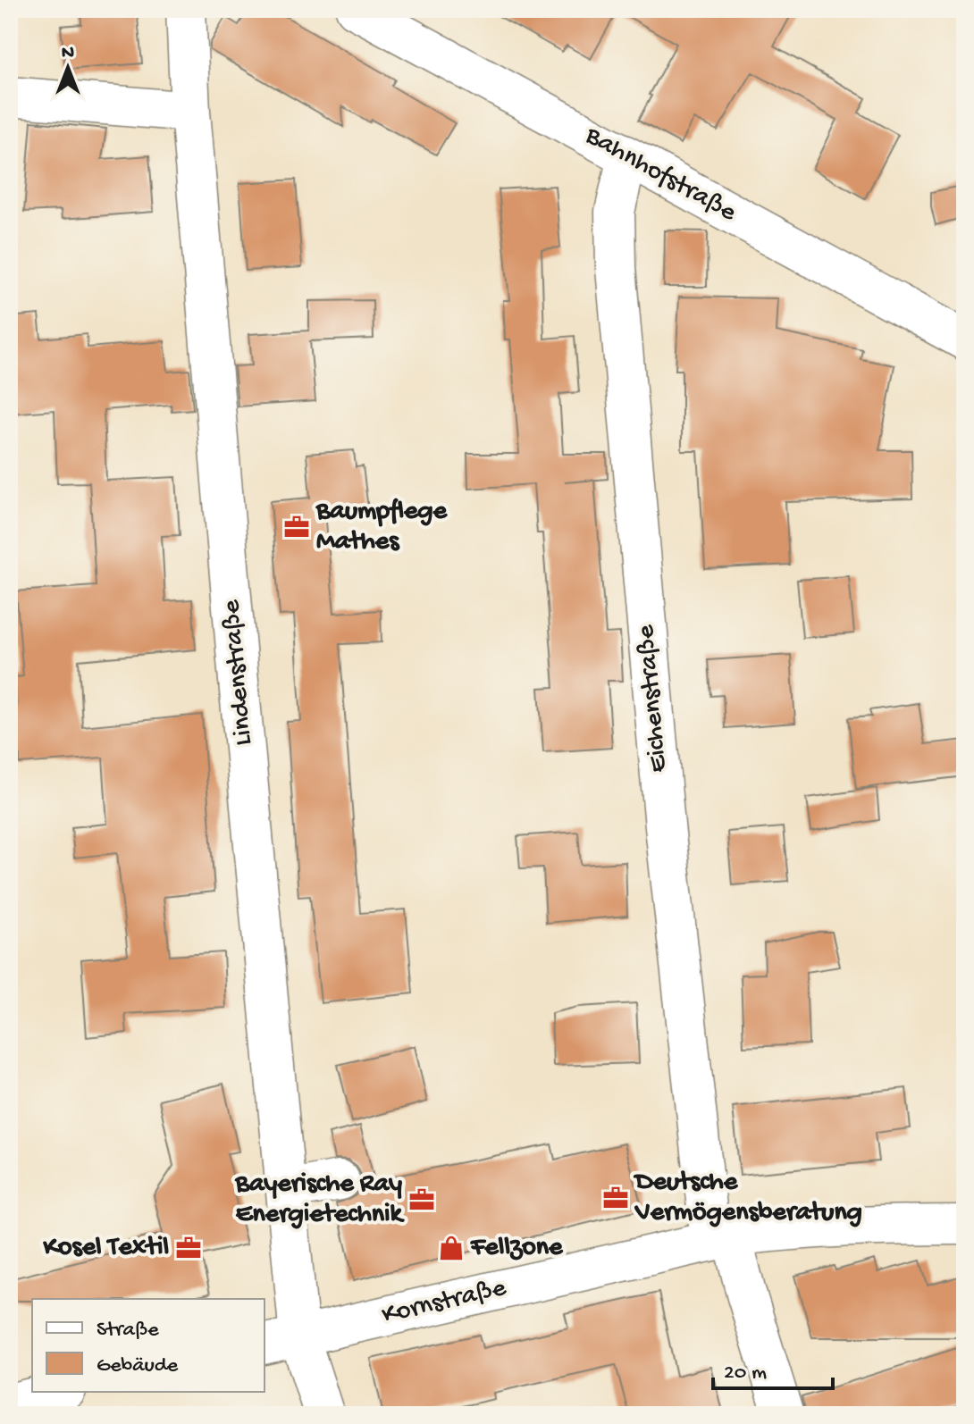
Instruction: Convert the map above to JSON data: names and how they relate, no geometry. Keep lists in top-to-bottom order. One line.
{"streets":{"street":["Bahnhofstraße","Lindenstraße","Eichenstraße","Kornstraße"]},"crossings":[["Bahnhofstraße","Eichenstraße"],["Lindenstraße","Kornstraße"],["Eichenstraße","Kornstraße"]],"places":{"office":["Baumpflege Mathes","Deutsche Vermögensberatung","Bayerische Ray Energietechnik","Kosel Textil"],"shop":["Fellzone"]},"legend":["Straße","Gebäude"],"scale_bar":"20 m","north":"top"}
